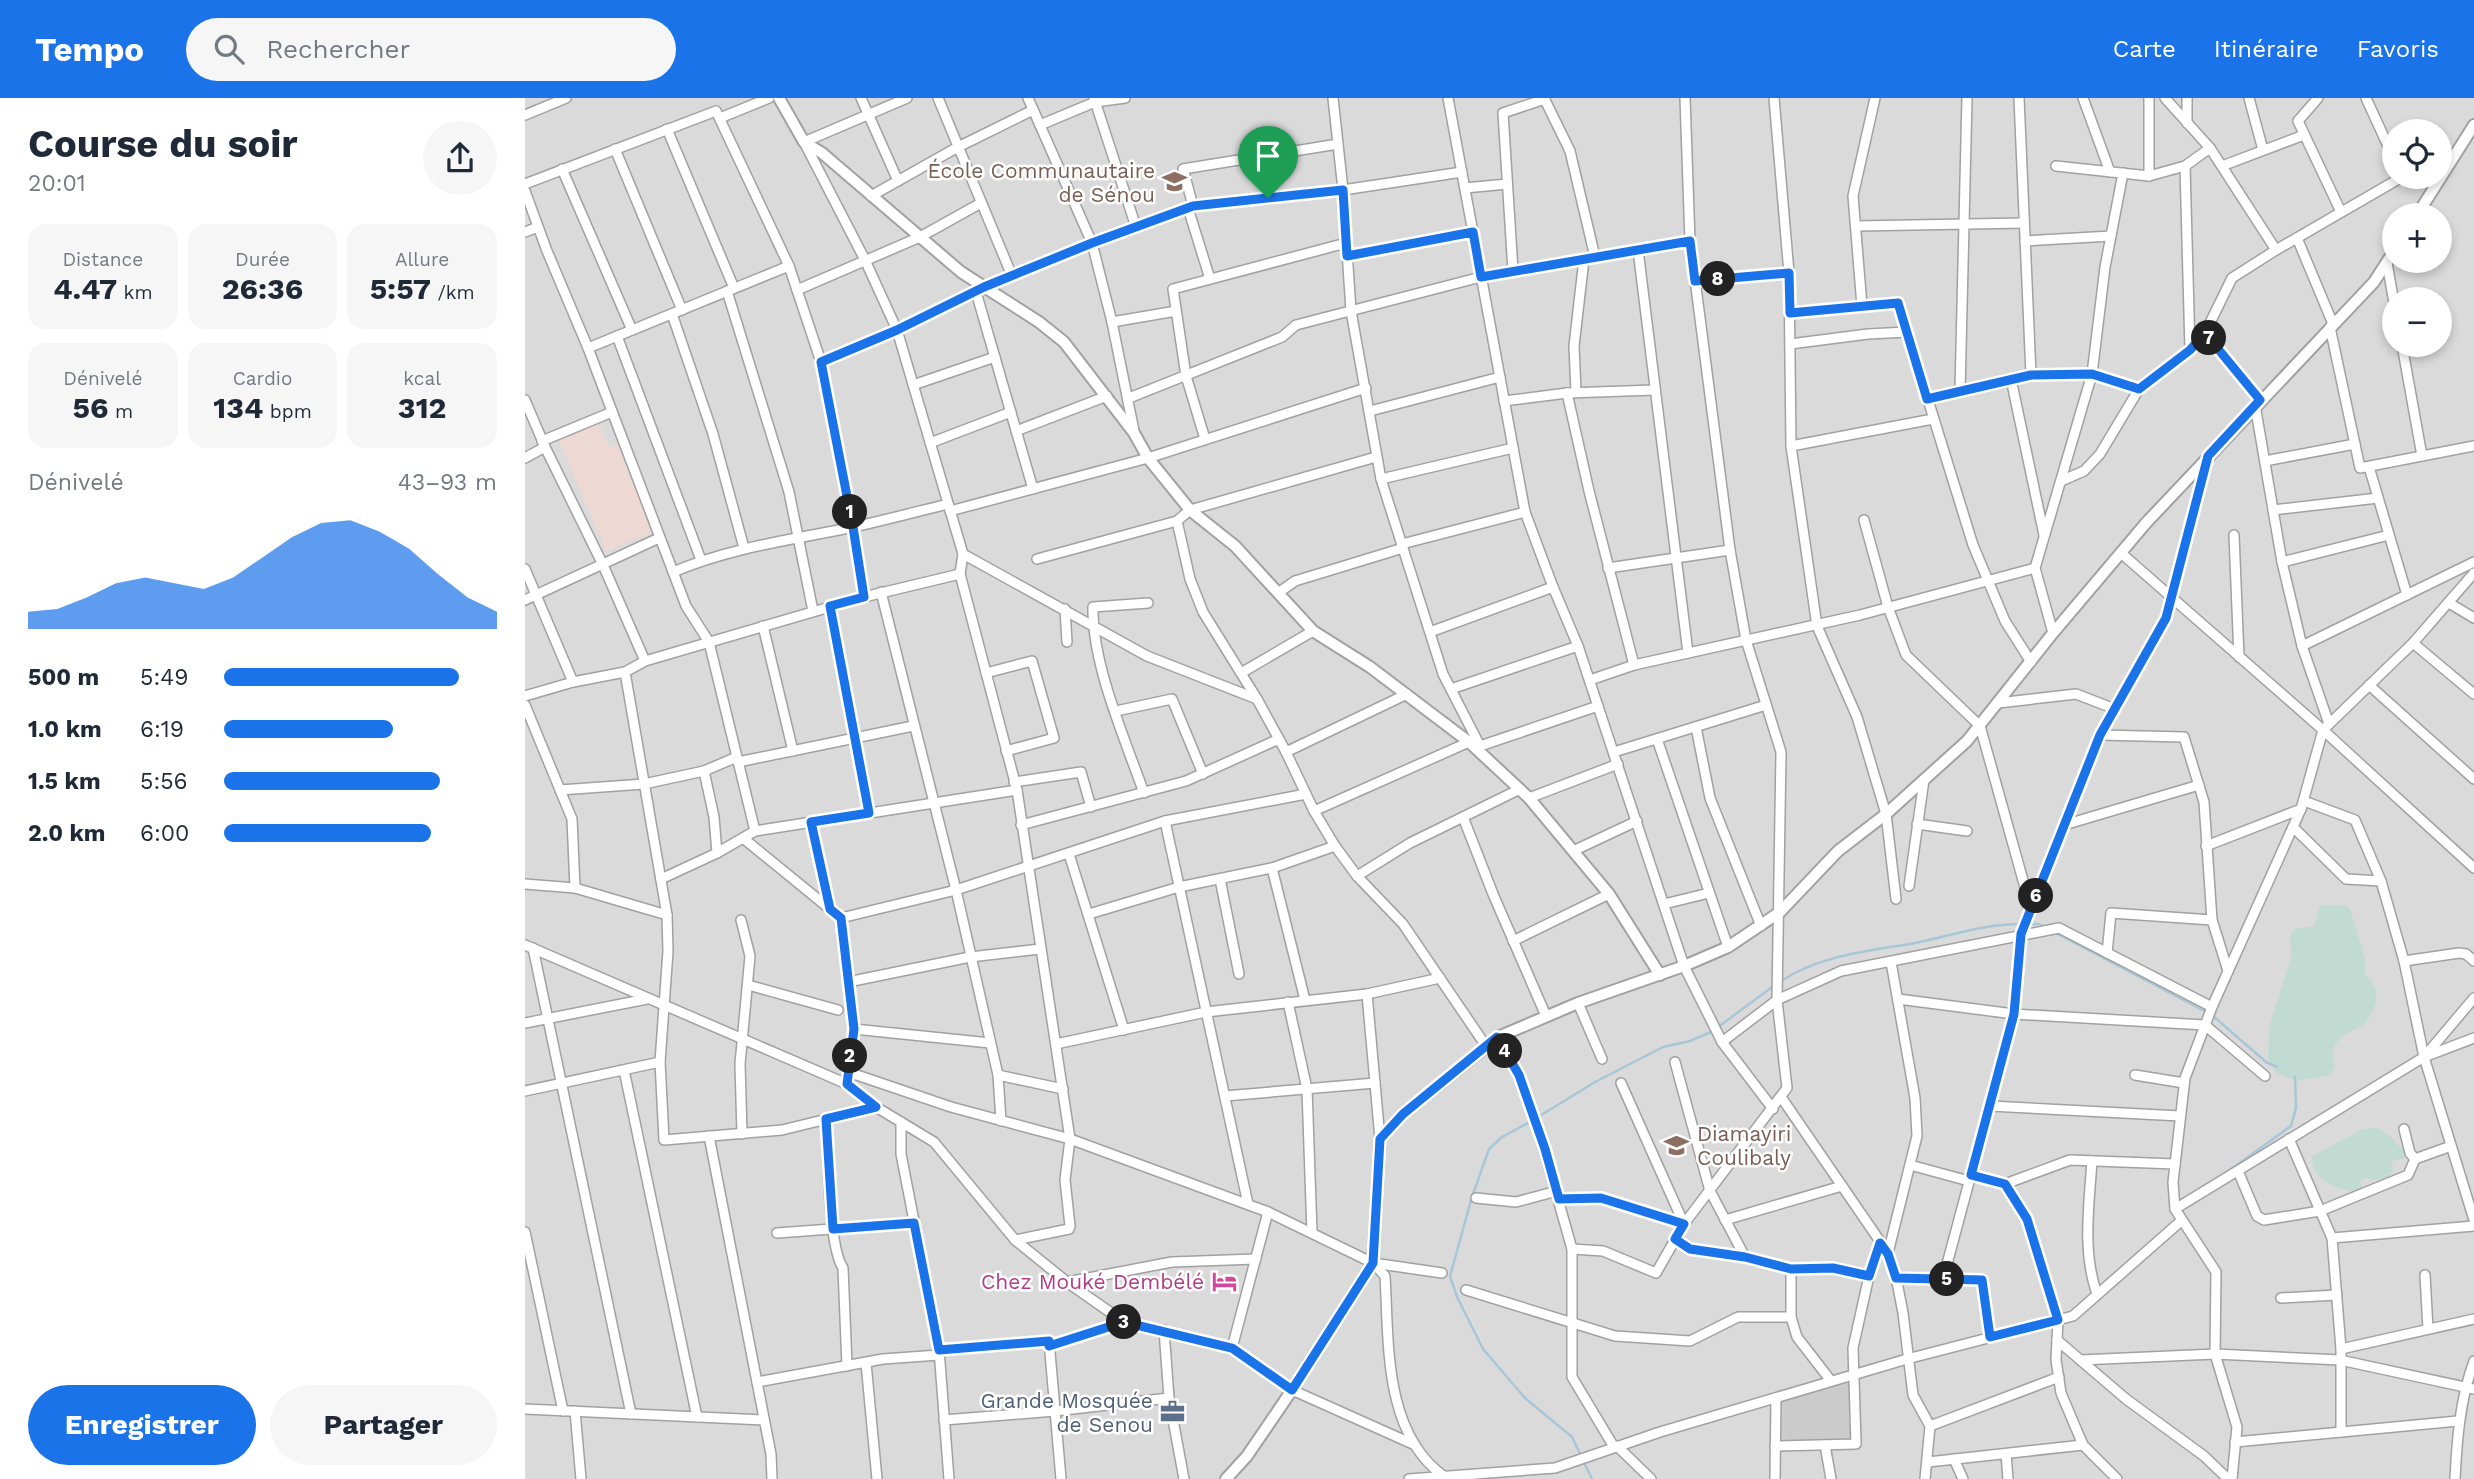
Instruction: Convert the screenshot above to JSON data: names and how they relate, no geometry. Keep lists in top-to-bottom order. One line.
{"places":{"school or university":["École Communautaire de Sénou","Diamayiri Coulibaly"],"hotel":["Chez Mouké Dembélé"],"office":["Grande Mosquée de Senou"]},"page":{"header":"Tempo","search":"Rechercher","nav":["Carte","Itinéraire","Favoris"],"heading":["Course du soir","20:01"],"map_buttons":["+","−"],"stats":[["Distance","4.47 km"],["Durée","26:36"],["Allure","5:57 /km"],["Dénivelé","56 m"],["Cardio","134 bpm"],["kcal","312"]],"pins":["8","7","1","6","4","2","5","3"],"chart":["Dénivelé","43–93 m"],"list":[{"name":"500 m","note":"5:49"},{"name":"1.0 km","note":"6:19"},{"name":"1.5 km","note":"5:56"},{"name":"2.0 km","note":"6:00"}],"buttons":["Enregistrer","Partager"]}}
